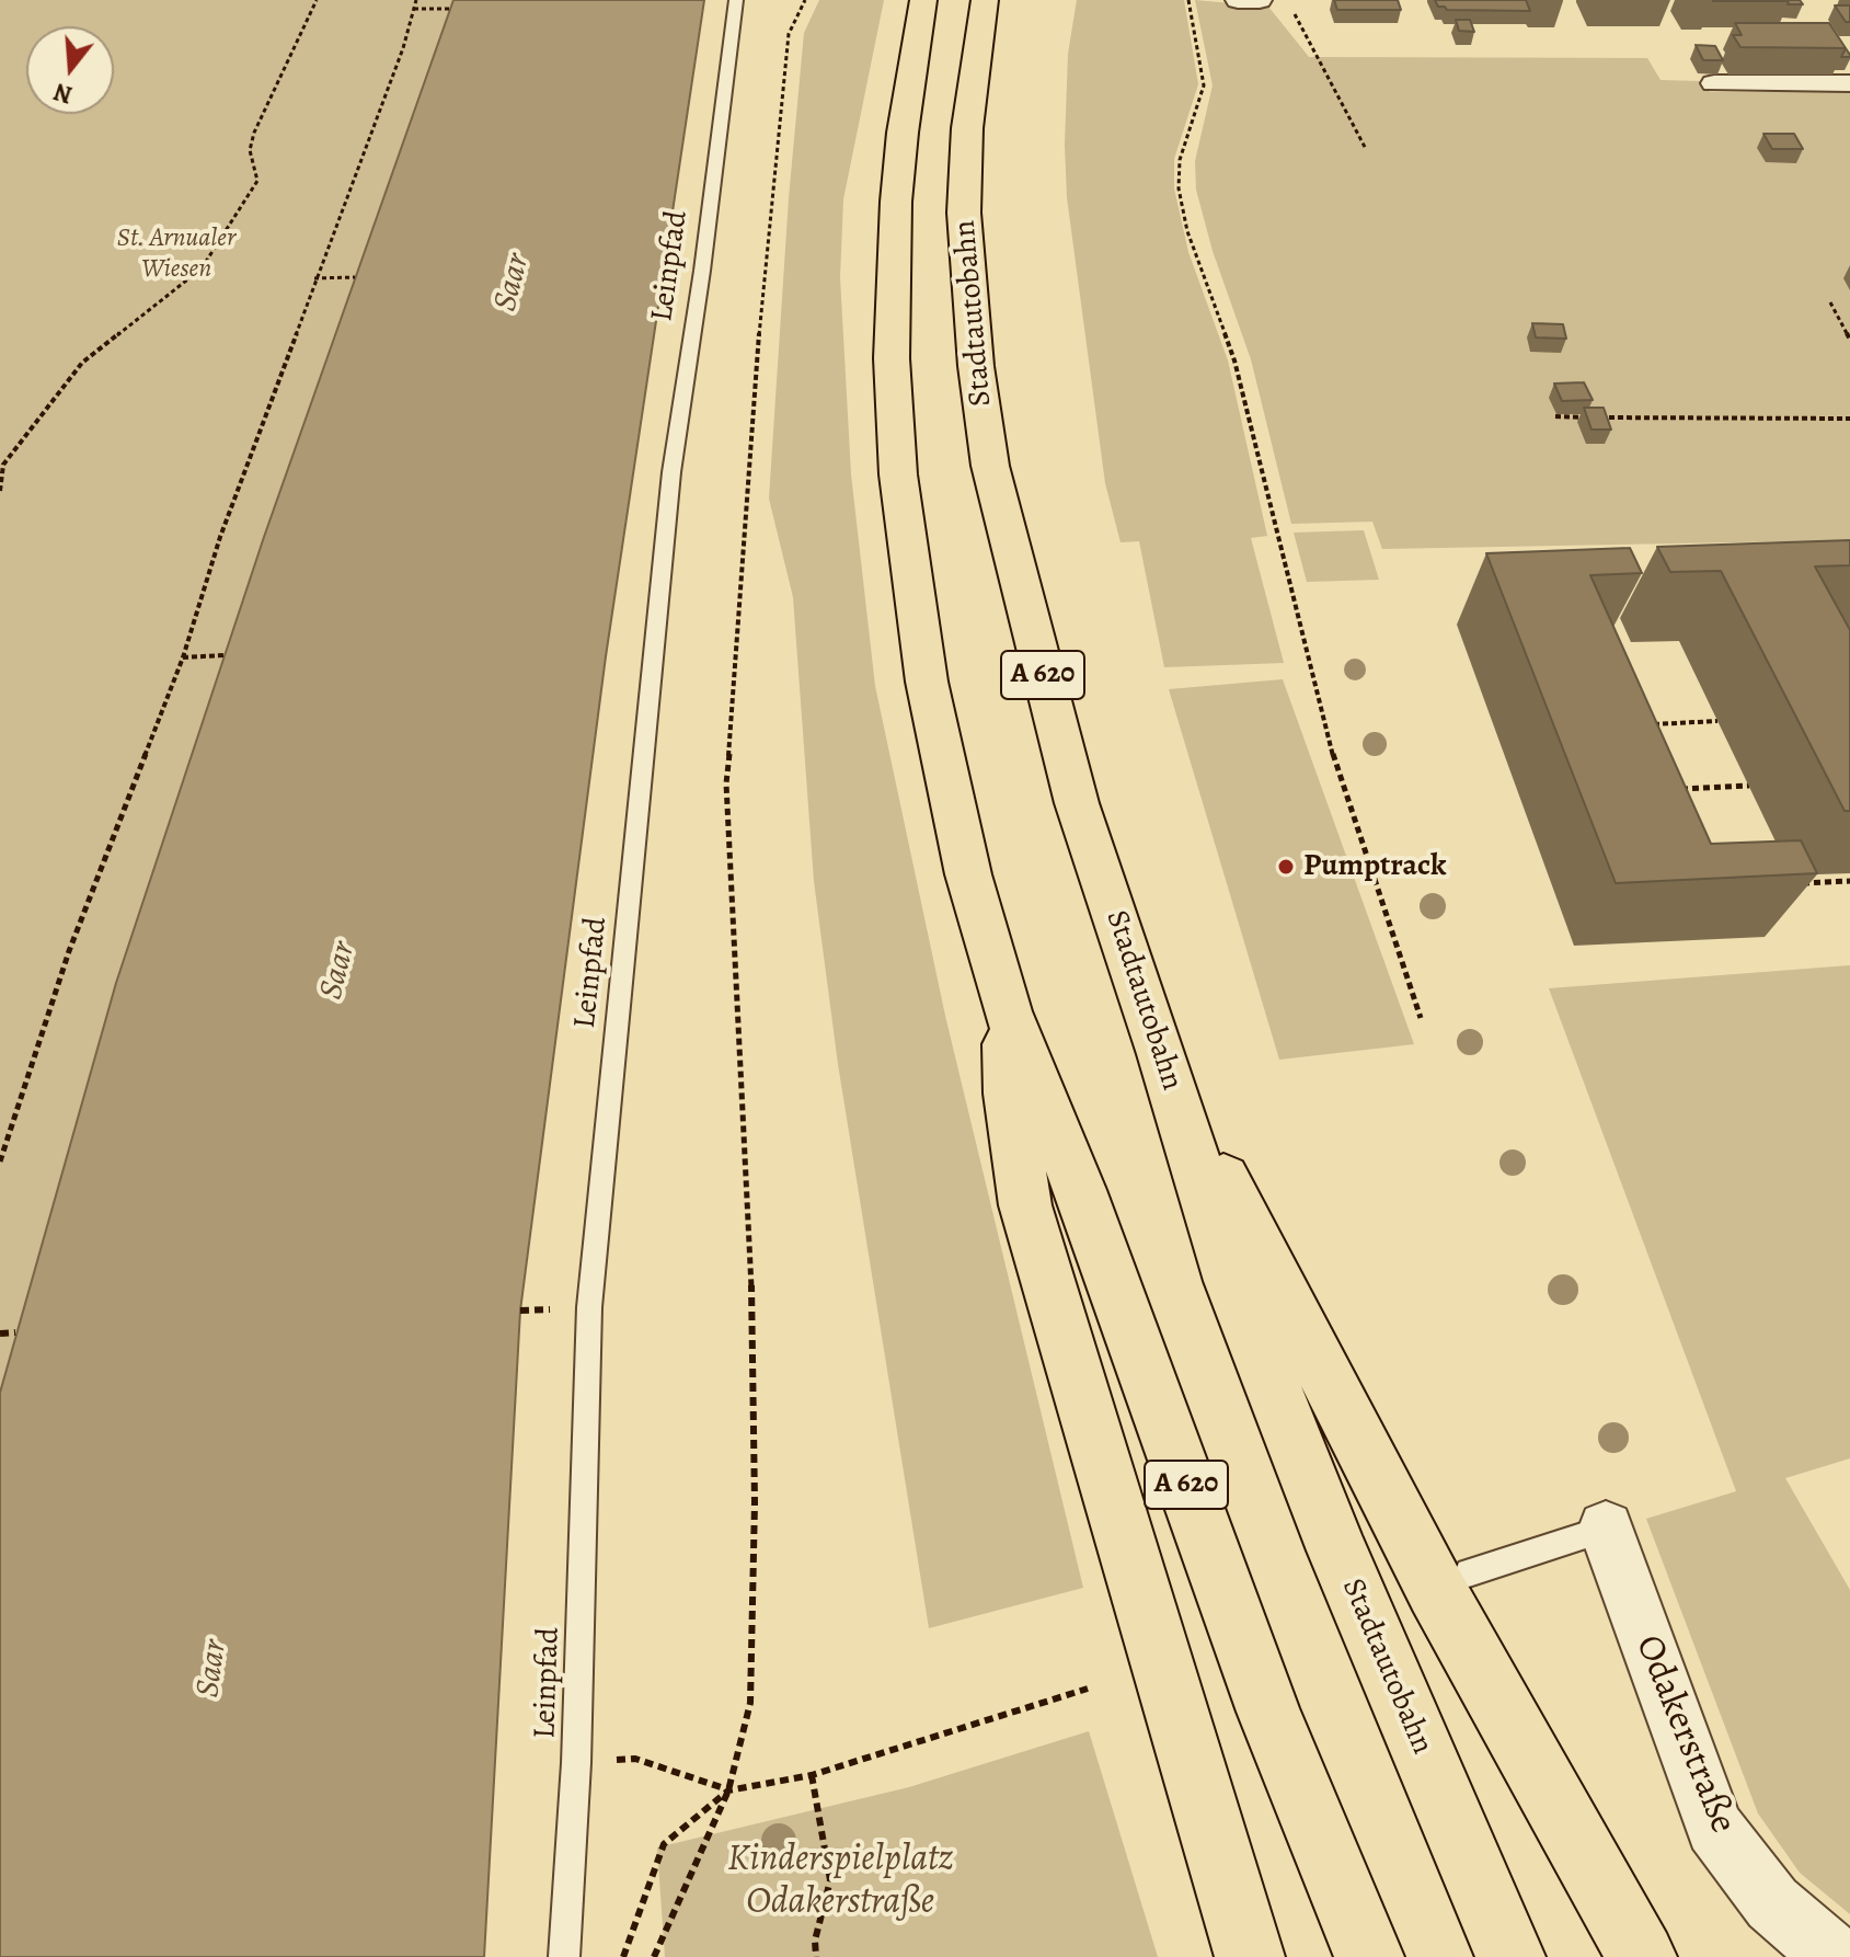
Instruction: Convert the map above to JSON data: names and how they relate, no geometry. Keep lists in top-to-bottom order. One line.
{"streets":{"highway":["Stadtautobahn","A 620"],"street":["Odakerstraße"],"lane":["Leinpfad"]},"water":["Saar"],"parks":["St. Arnualer Wiesen","Kinderspielplatz Odakerstraße"],"places":["Pumptrack"],"north":"bottom"}
